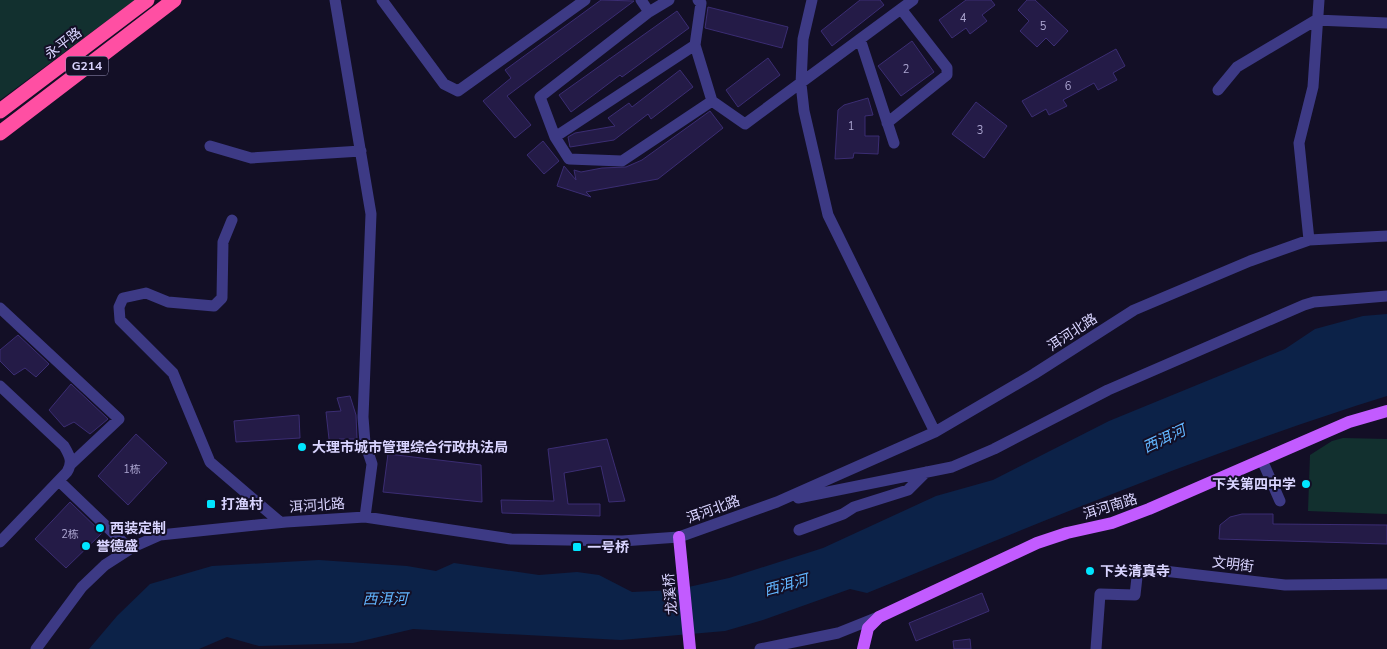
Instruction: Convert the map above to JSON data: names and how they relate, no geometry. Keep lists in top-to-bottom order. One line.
{"streets":{"highway":["永平路","G214"],"main road":["洱河南路","龙溪桥"],"street":["洱河北路","文明街"]},"crossings":[["洱河北路","龙溪桥"]],"water":["西洱河"],"places":{"other":["大理市城市管理综合行政执法局","下关第四中学","西装定制","誉德盛","下关清真寺"],"transit":["打渔村","一号桥"]},"house_numbers":["4","5","2","6","1","3","1栋","2栋"]}
